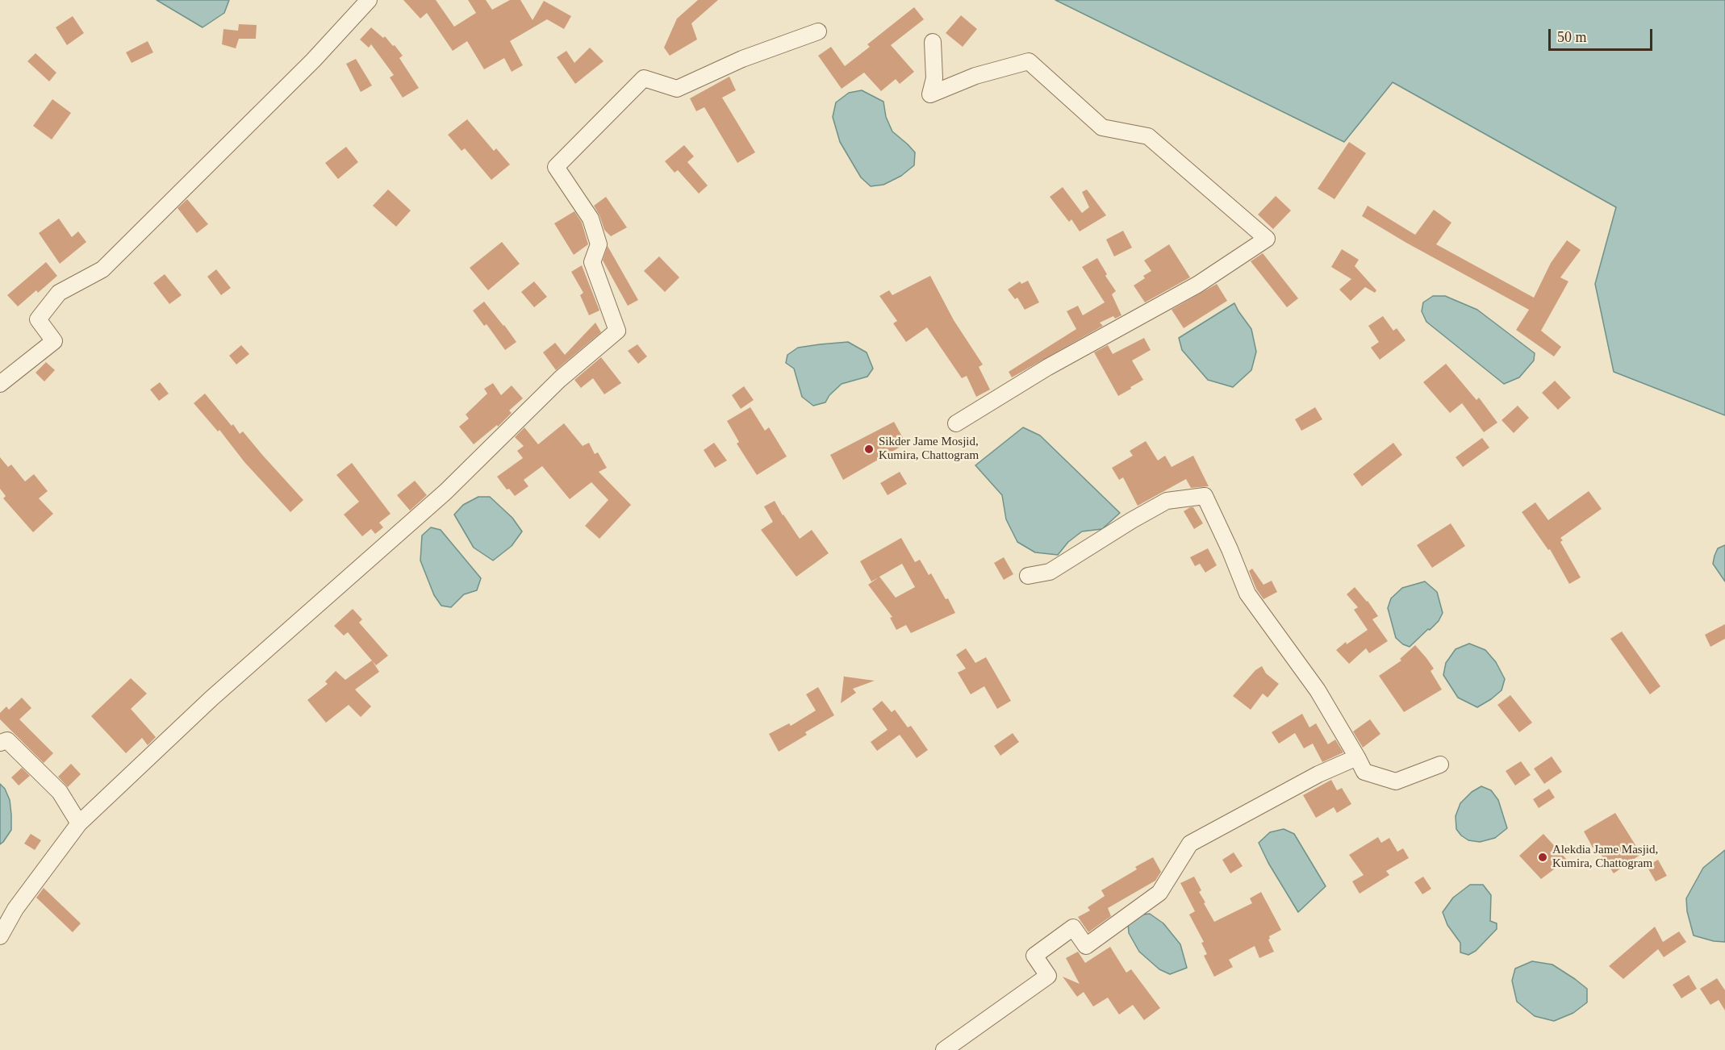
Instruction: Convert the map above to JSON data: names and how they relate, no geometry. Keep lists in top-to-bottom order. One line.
{"places":["Sikder Jame Mosjid, Kumira, Chattogram","Alekdia Jame Masjid, Kumira, Chattogram"],"scale_bar":"50 m"}
